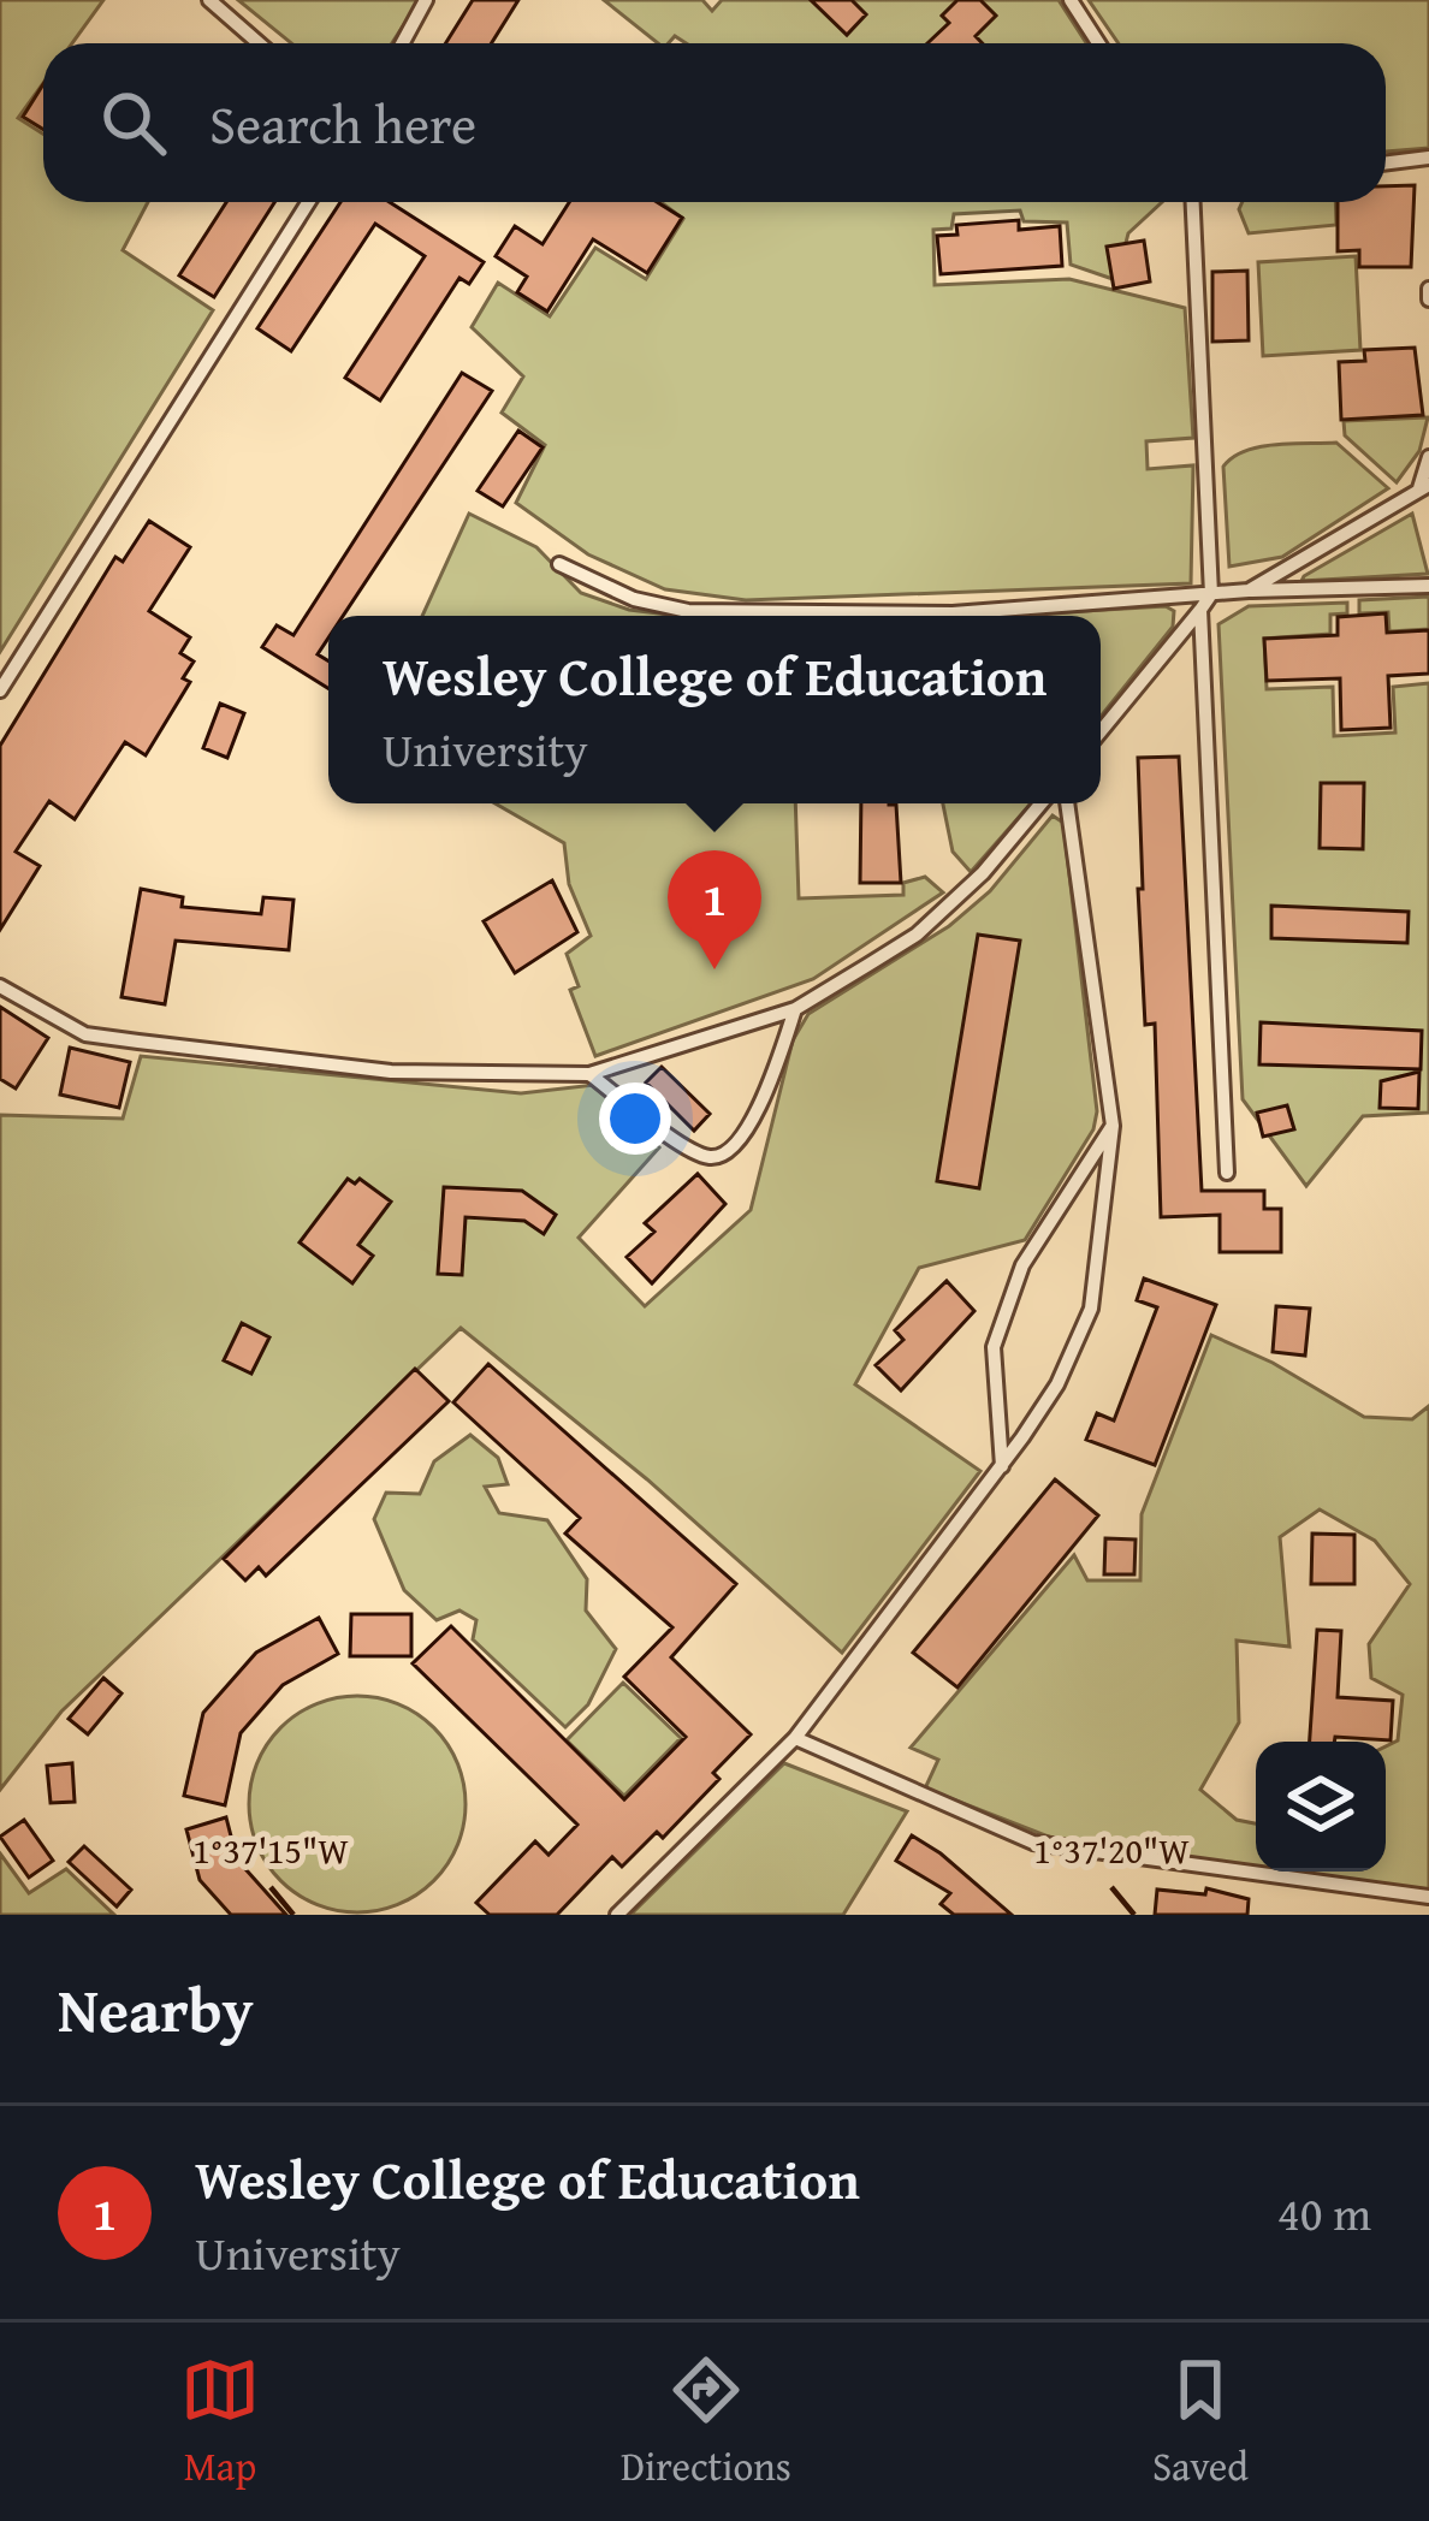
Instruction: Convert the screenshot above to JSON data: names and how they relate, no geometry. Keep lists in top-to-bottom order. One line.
{"page":{"search":"Search here","popup":["Wesley College of Education","University"],"pins":"1","heading":"Nearby","list":[{"mark":"1","name":"Wesley College of Education","note":"University","value":"40 m"}],"nav":["Map","Directions","Saved"]},"coordinates":["1°37'15\"W","1°37'20\"W"]}
